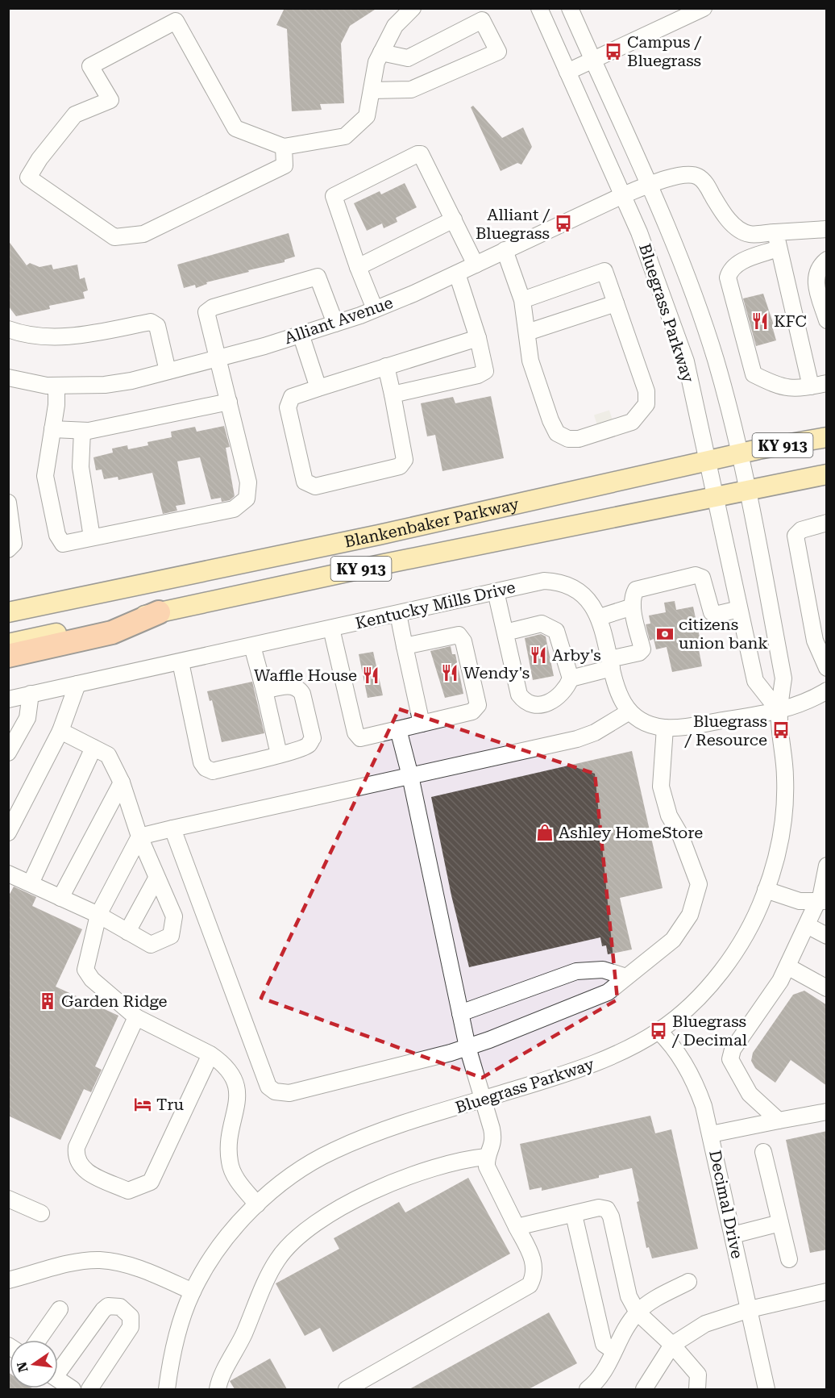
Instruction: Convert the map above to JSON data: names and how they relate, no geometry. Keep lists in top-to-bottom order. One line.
{"streets":{"main road":["KY 913","Blankenbaker Parkway"],"street":["Bluegrass Parkway","Alliant Avenue","Kentucky Mills Drive","Decimal Drive"]},"crossings":[["Bluegrass Parkway","Alliant Avenue"],["Bluegrass Parkway","Blankenbaker Parkway"],["Bluegrass Parkway","Decimal Drive"]],"places":{"bus stop":["Campus / Bluegrass","Alliant / Bluegrass","Bluegrass / Resource","Bluegrass / Decimal"],"restaurant":["KFC","Arby's","Wendy's","Waffle House"],"bank":["citizens union bank"],"shop":["Ashley HomeStore"],"building":["Garden Ridge"],"hotel":["Tru"]},"north":"left"}
